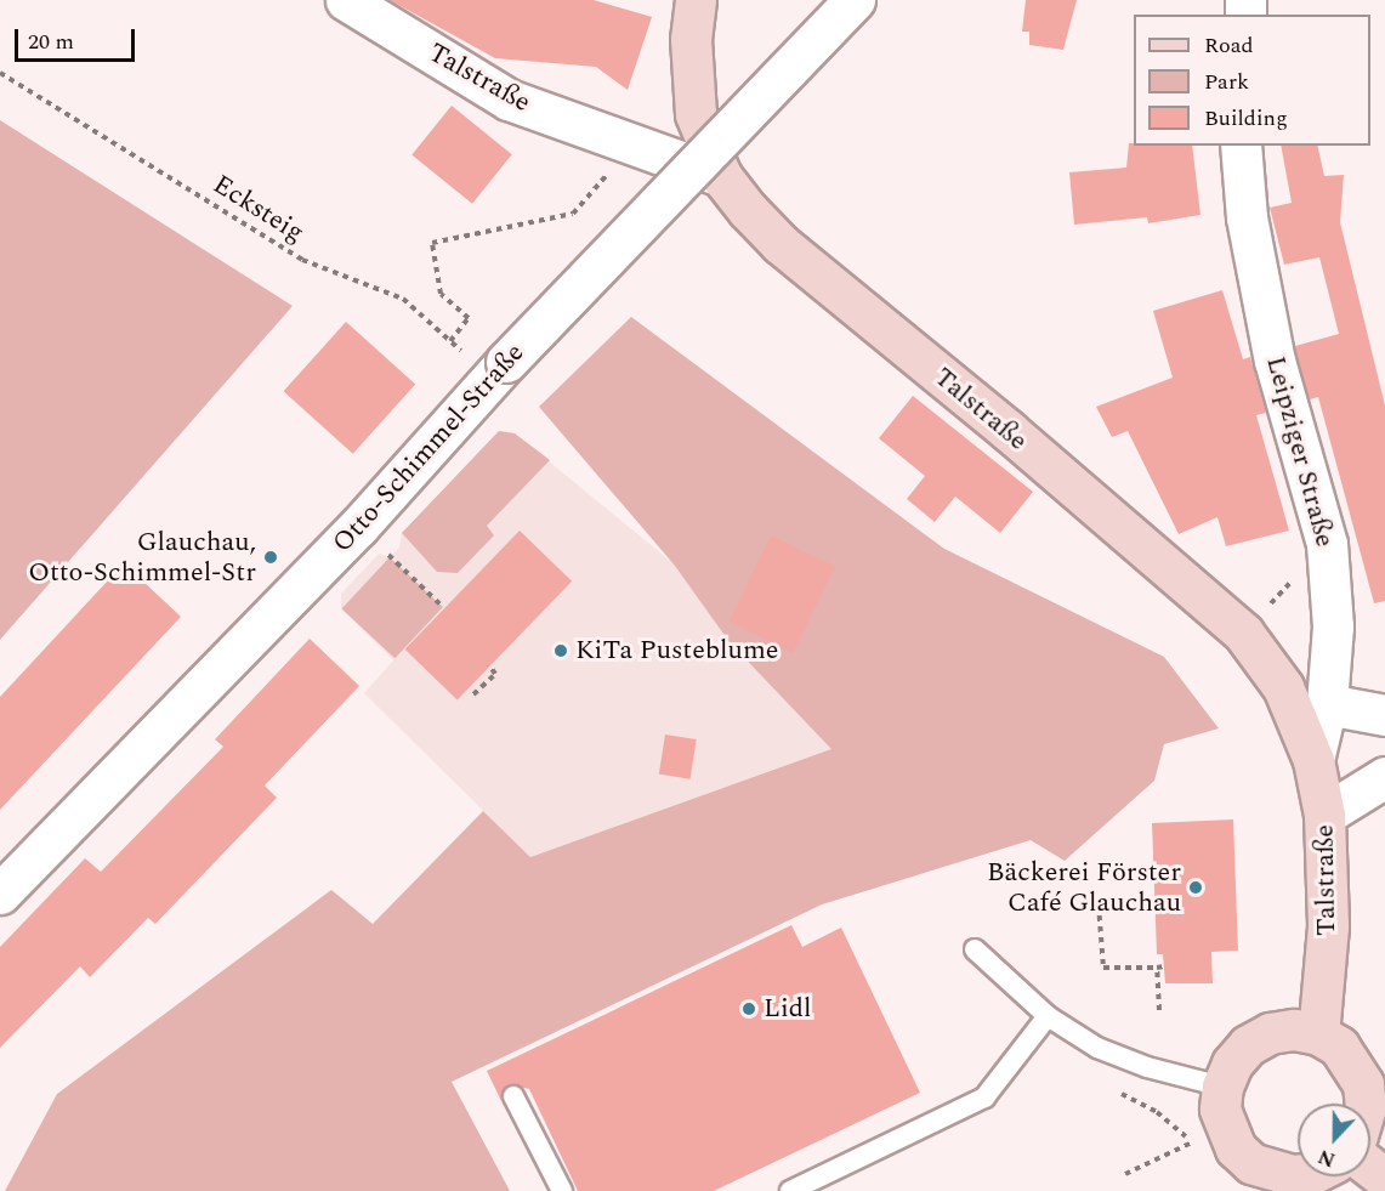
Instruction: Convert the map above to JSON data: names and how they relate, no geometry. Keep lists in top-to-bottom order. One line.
{"streets":{"street":["Talstraße","Otto-Schimmel-Straße","Leipziger Straße"],"path":["Ecksteig"]},"crossings":[["Talstraße","Leipziger Straße"],["Ecksteig","Otto-Schimmel-Straße"]],"places":["Glauchau, Otto-Schimmel-Str","KiTa Pusteblume","Bäckerei Förster Café Glauchau","Lidl"],"legend":["Road","Park","Building"],"scale_bar":"20 m","north":"bottom"}
